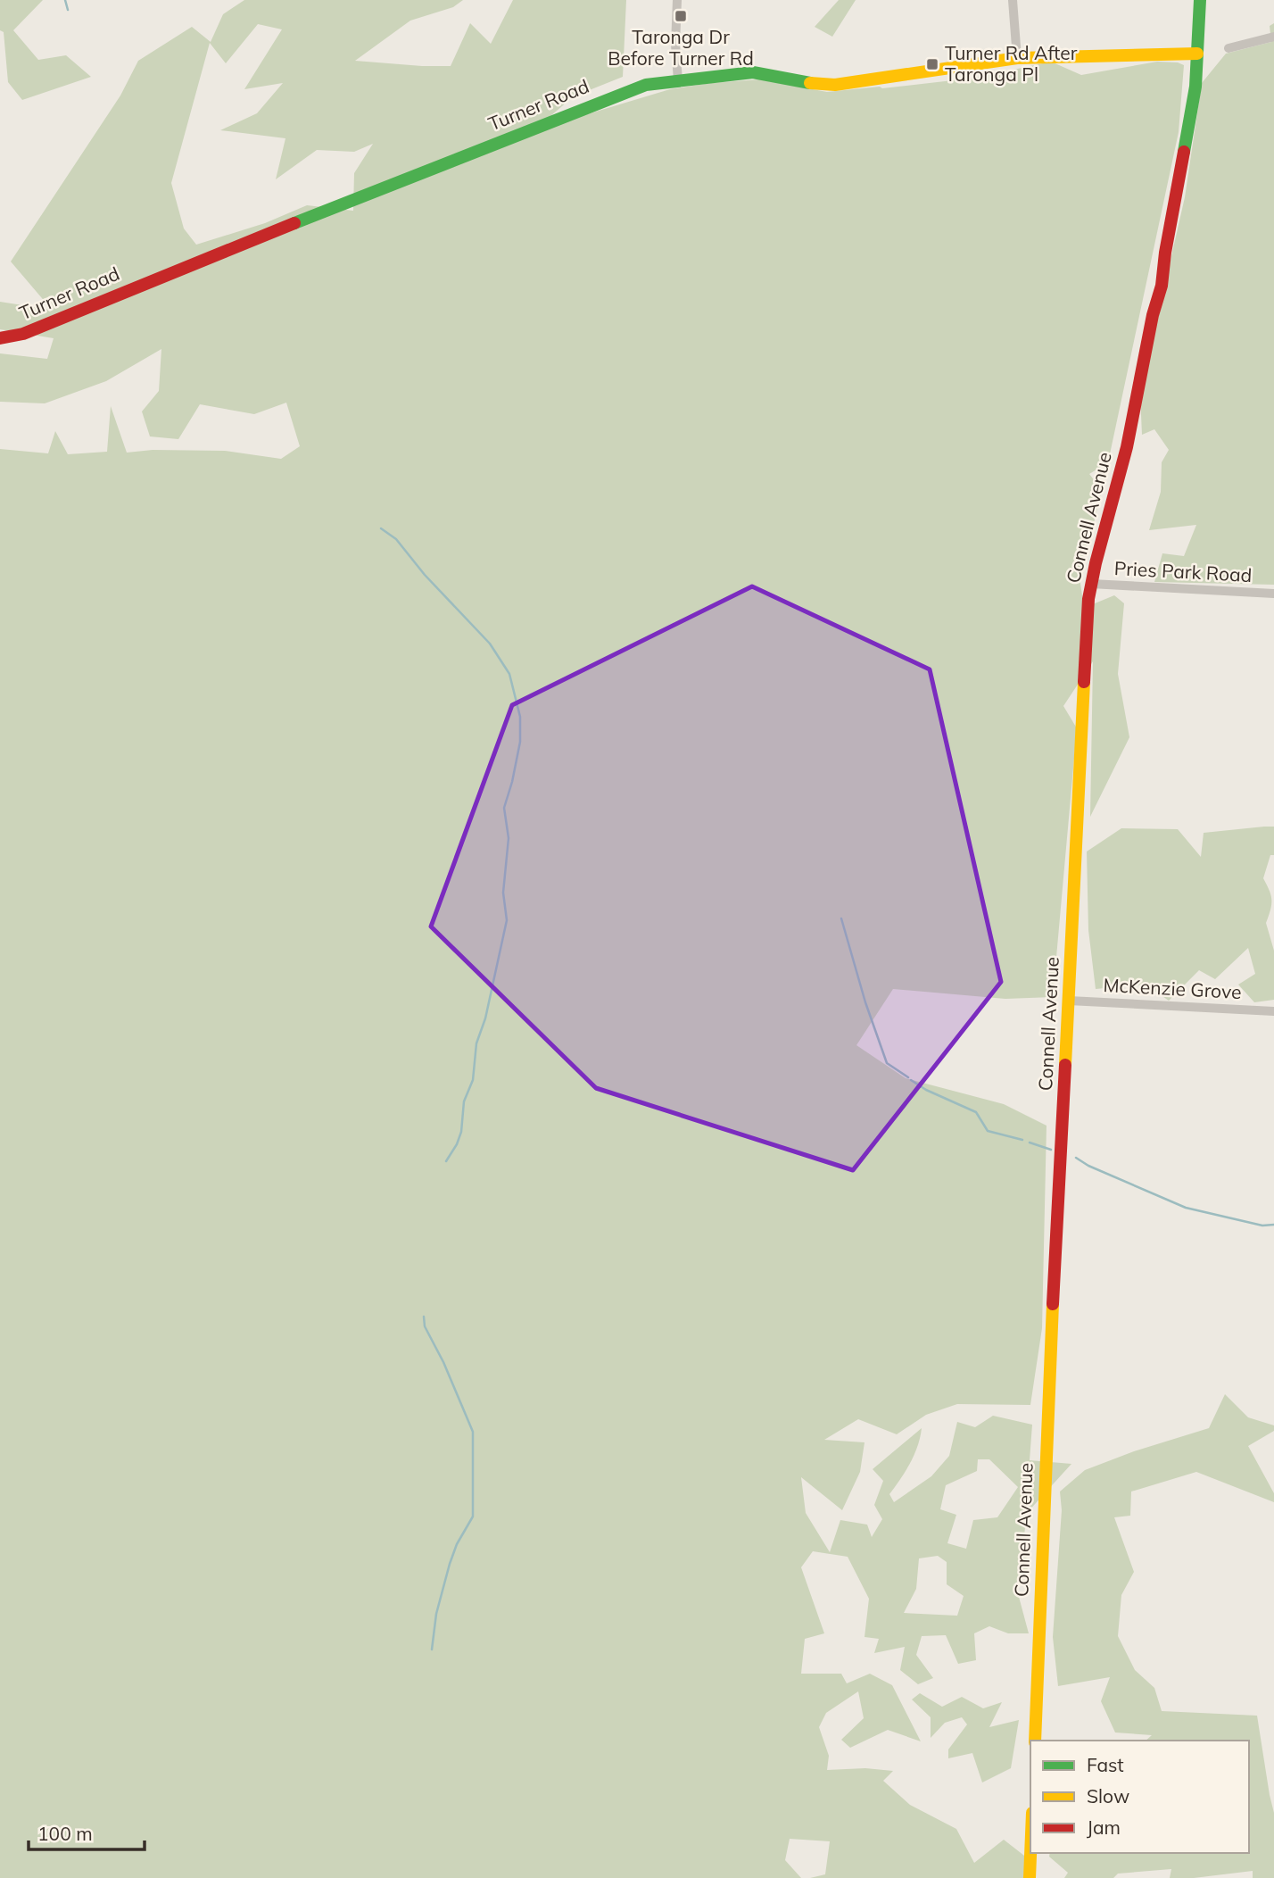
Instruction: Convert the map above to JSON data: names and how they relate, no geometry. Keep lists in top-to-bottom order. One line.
{"streets":{"street":["Turner Road","Connell Avenue","Pries Park Road","McKenzie Grove"]},"crossings":[["Turner Road","Connell Avenue"],["Connell Avenue","Pries Park Road"],["Connell Avenue","McKenzie Grove"]],"places":{"transit":["Taronga Dr Before Turner Rd","Turner Rd After Taronga Pl"]},"legend":["Fast","Slow","Jam"],"scale_bar":"100 m"}
